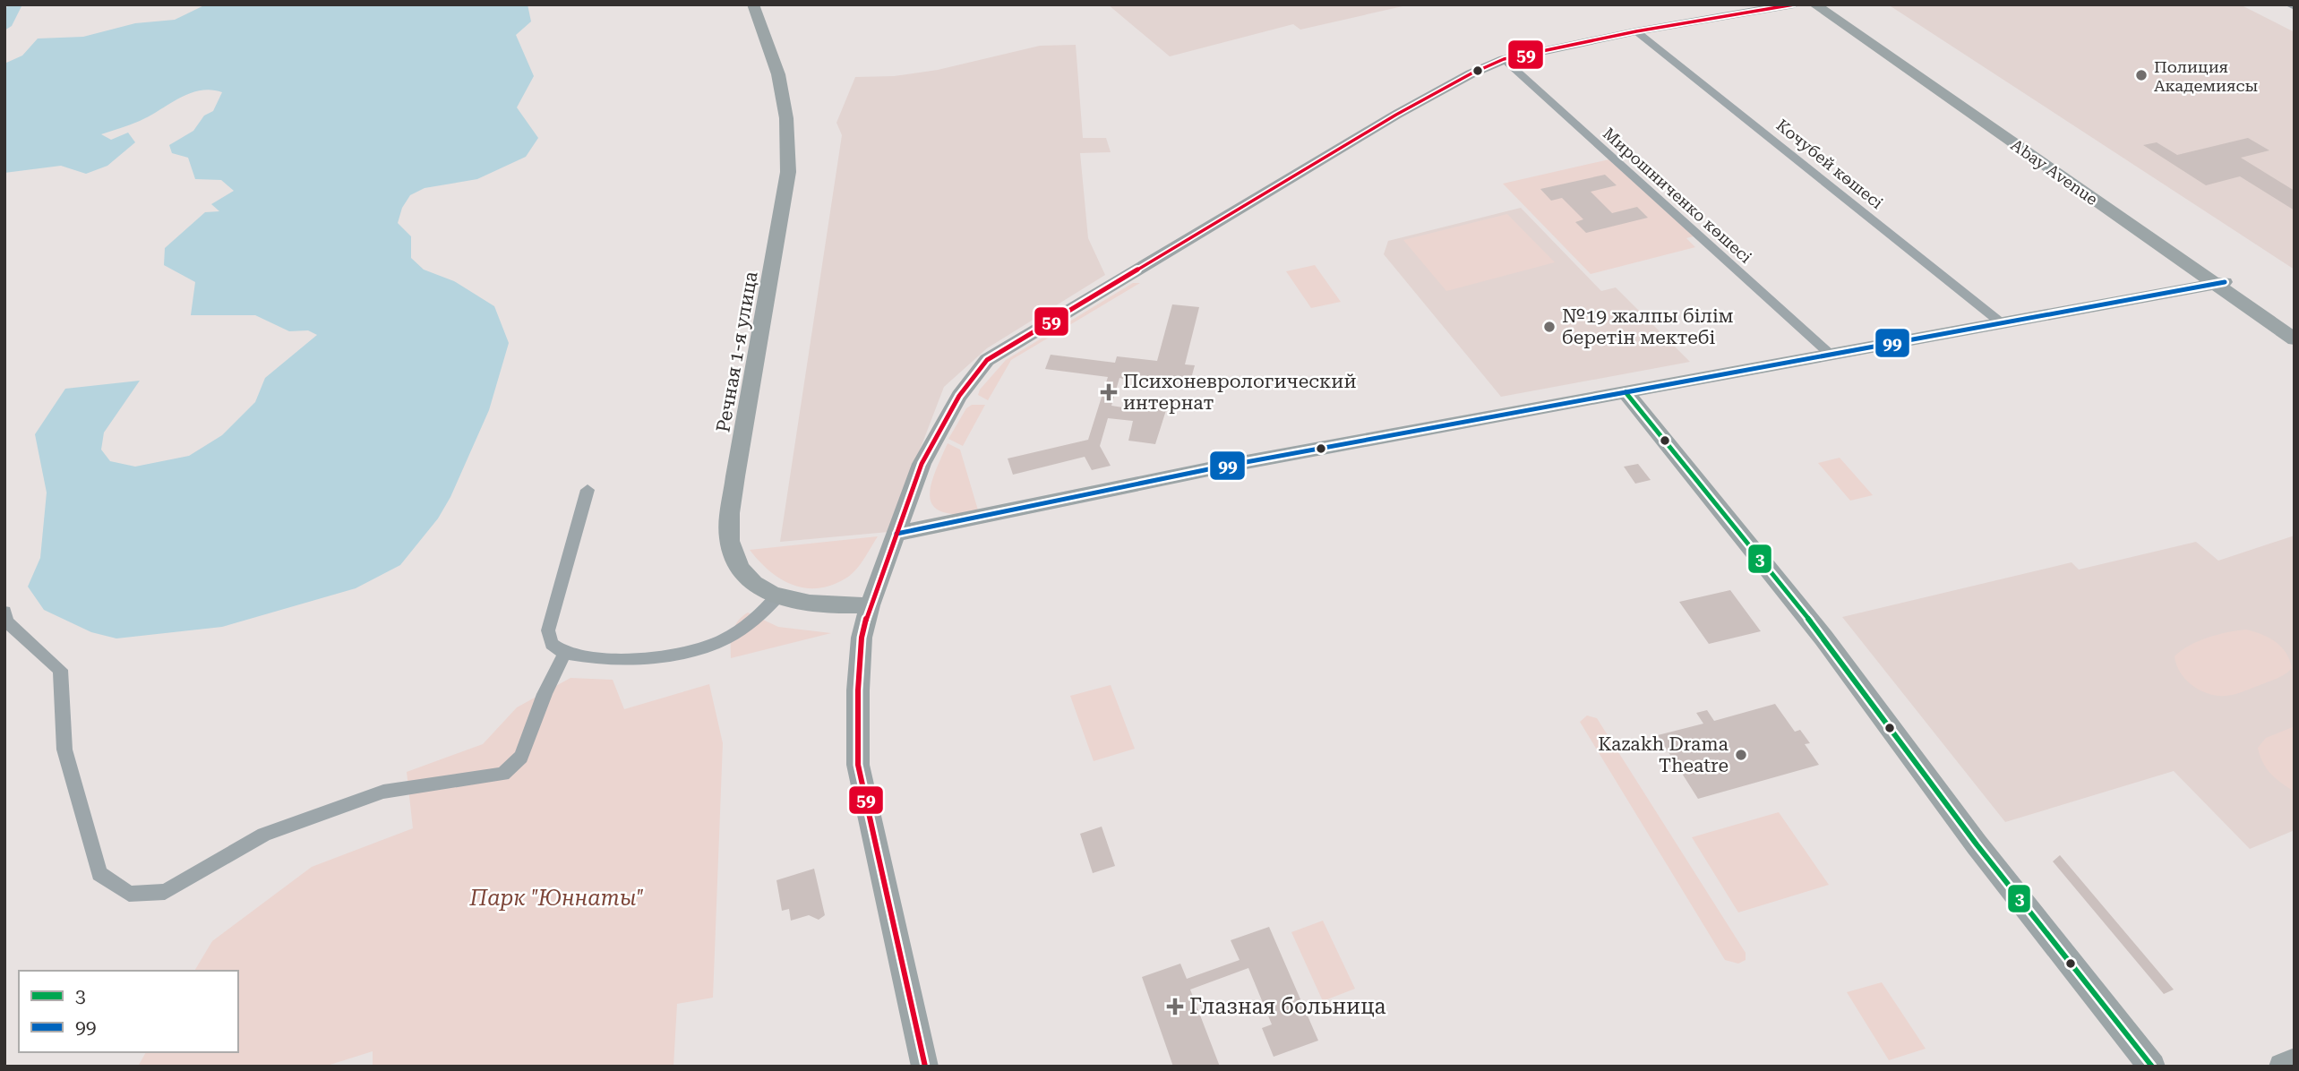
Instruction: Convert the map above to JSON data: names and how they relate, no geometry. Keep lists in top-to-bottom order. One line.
{"streets":{"street":["Кочубей көшесі","Abay Avenue","Мирошниченко көшесі","Речная 1-я улица"]},"parks":["Парк \"Юннаты\""],"places":{"other":["Полиция Академиясы","№19 жалпы білім беретін мектебі","Kazakh Drama Theatre"],"health":["Психоневрологический интернат","Глазная больница"]},"lines":["transit line 59","transit line 99","transit line 3"],"legend":["3","99"]}
